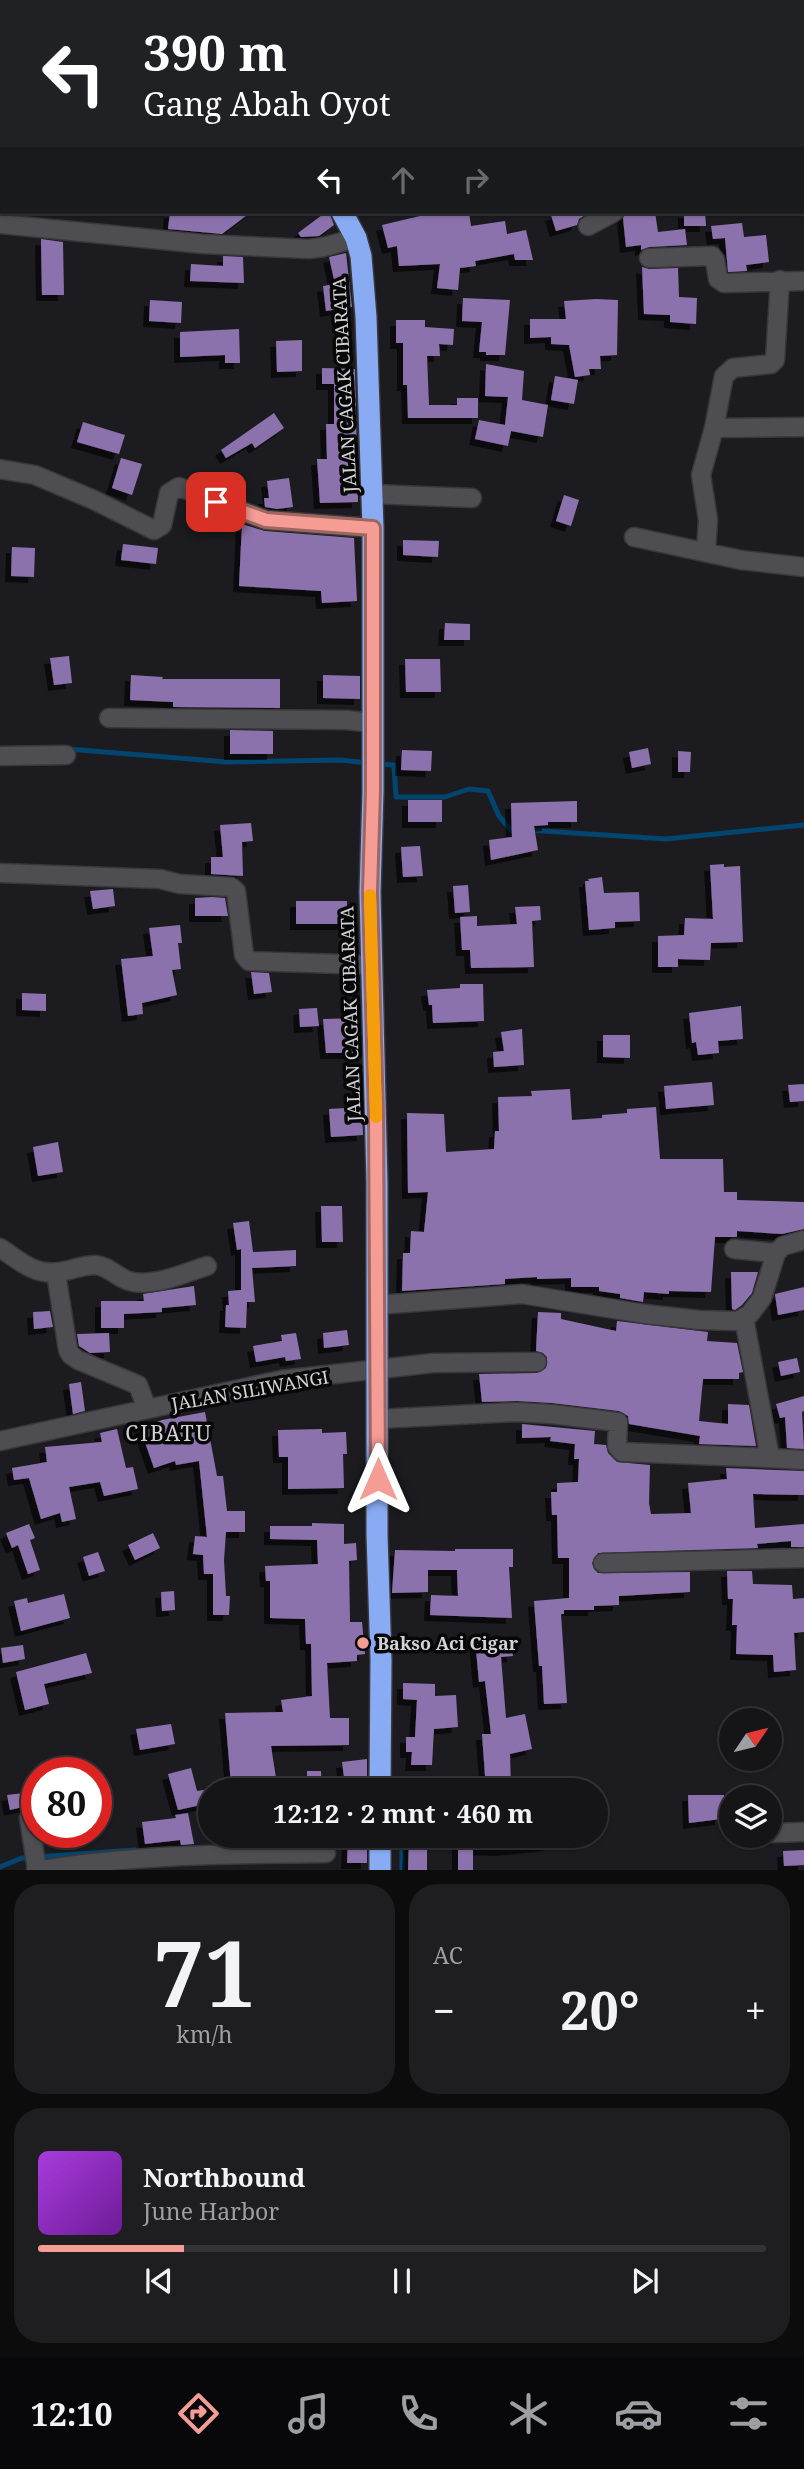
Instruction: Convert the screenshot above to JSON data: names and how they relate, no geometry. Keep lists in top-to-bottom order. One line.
{"streets":{"highway":["JALAN CAGAK CIBARATA"],"street":["JALAN SILIWANGI"]},"crossings":[["JALAN CAGAK CIBARATA","JALAN SILIWANGI"]],"districts":["CIBATU"],"places":["Bakso Aci Cigar"],"north":"top right","page":{"turn":["390 m","Gang Abah Oyot"],"limit":"80","trip":"12:12 · 2 mnt · 460 m","tile":[["71","km/h"],"AC"],"heat":["−","20°","+"],"song":["Northbound","June Harbor"],"tabs":"12:10"}}
